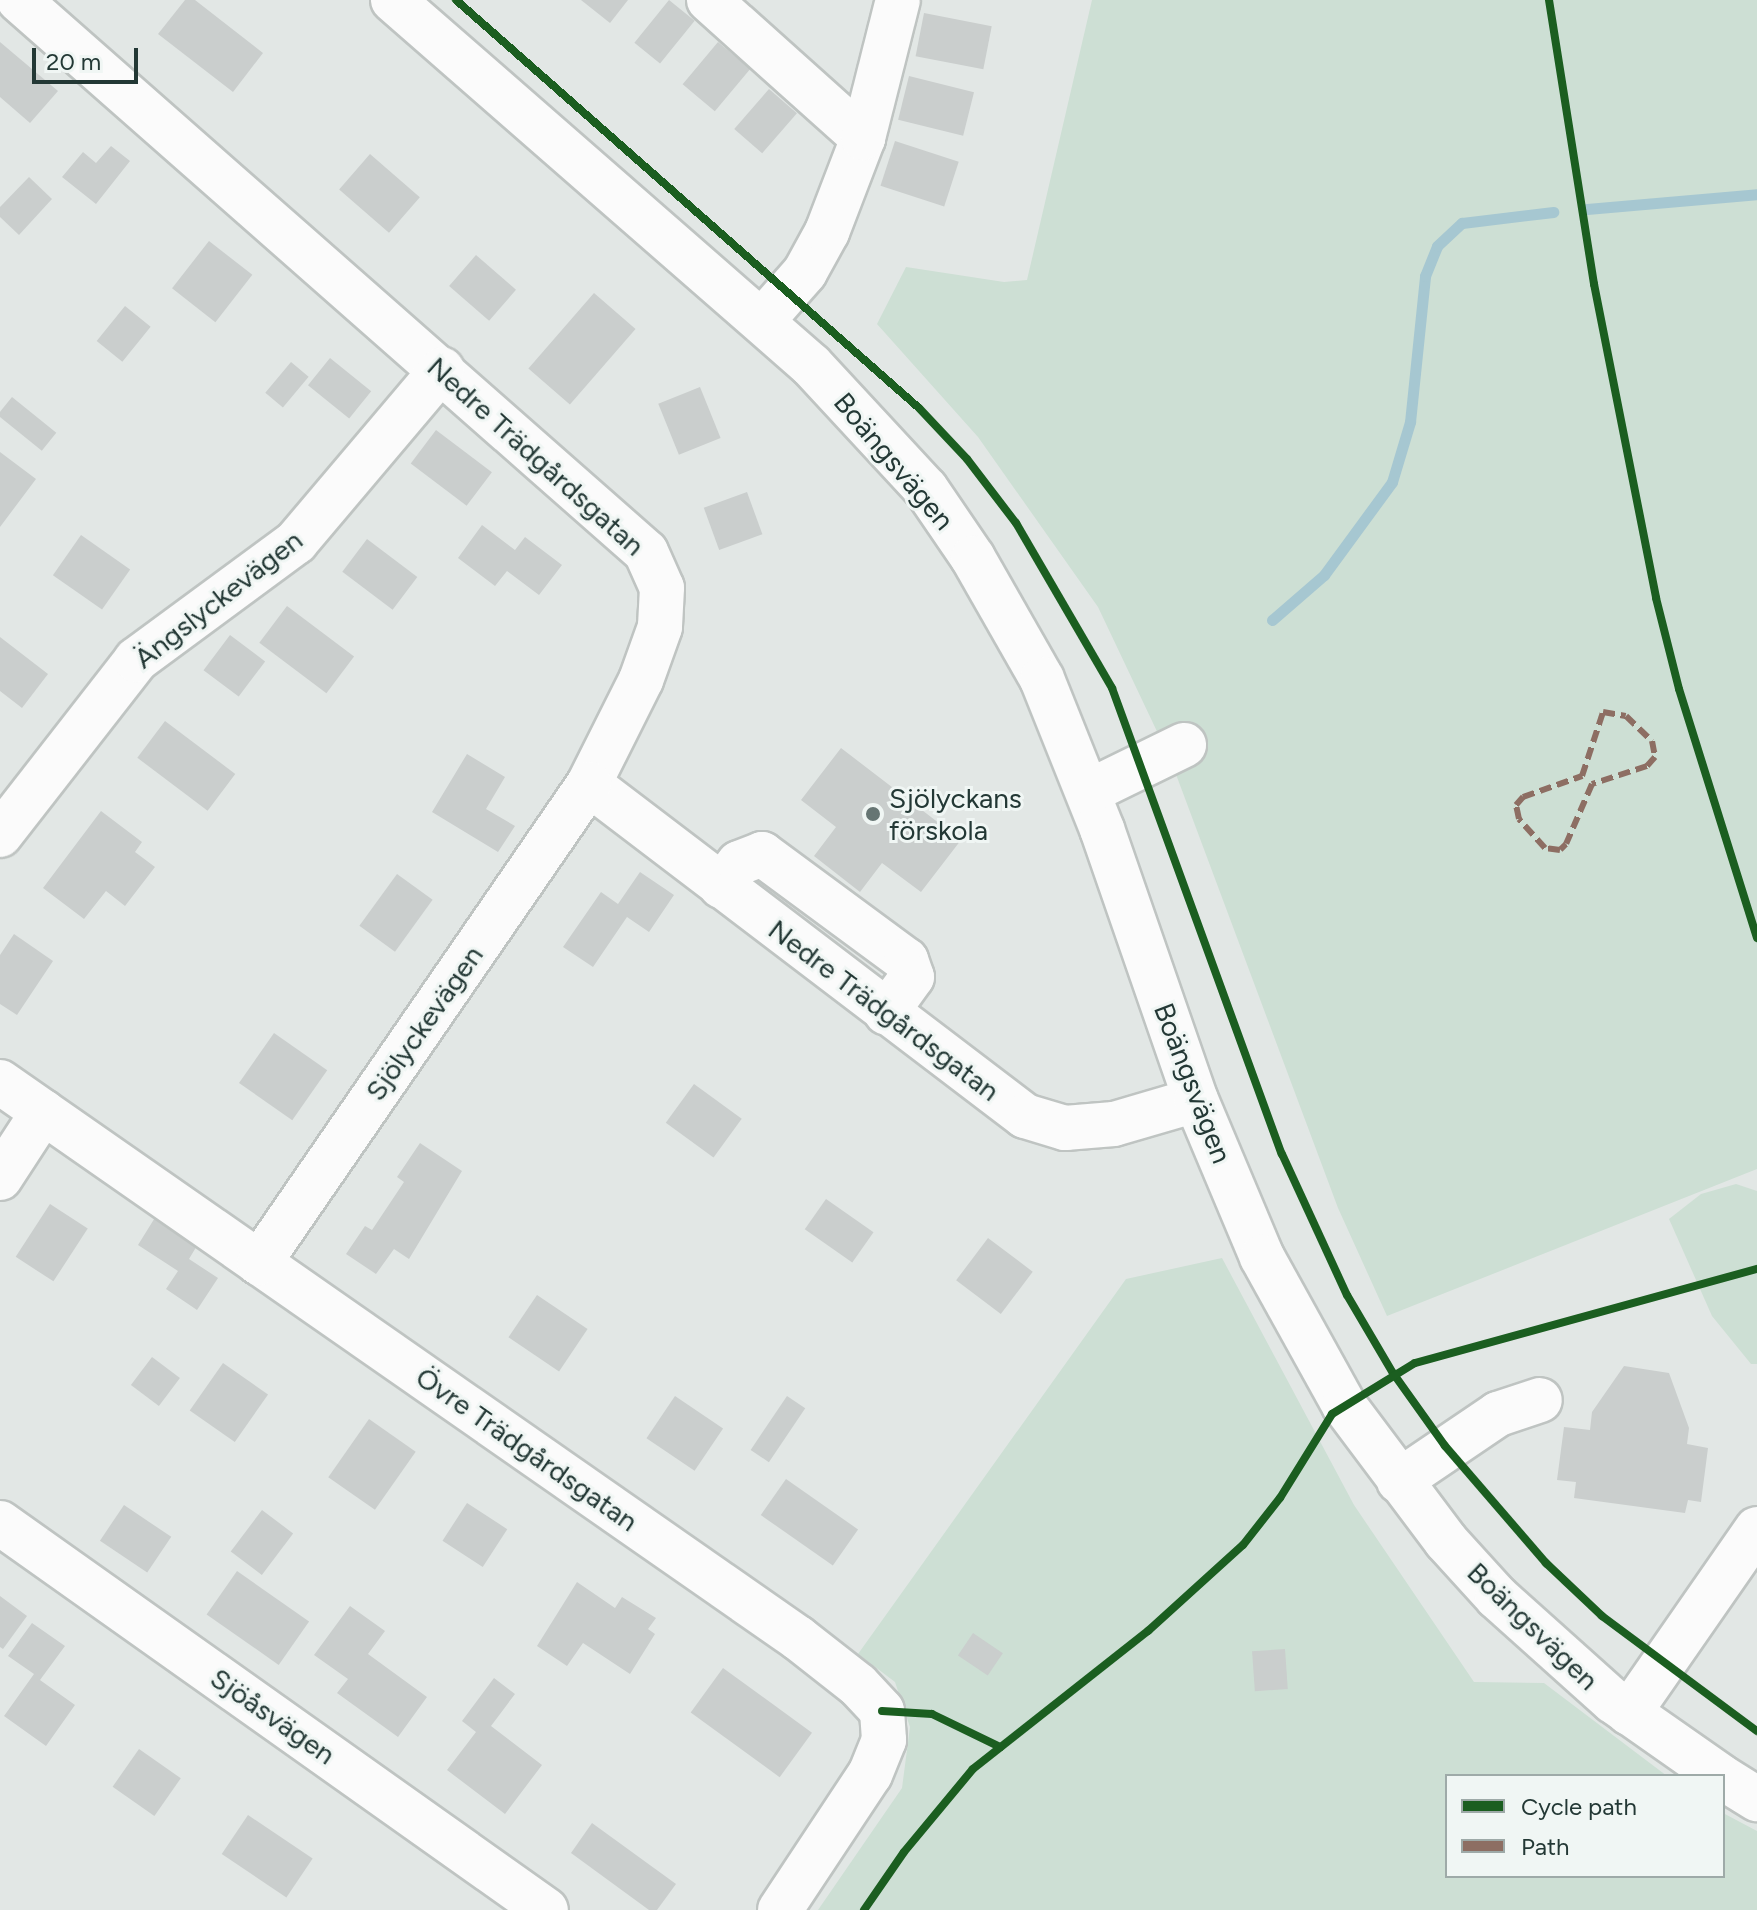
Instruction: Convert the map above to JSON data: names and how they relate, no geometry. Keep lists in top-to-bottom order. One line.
{"streets":{"street":["Nedre Trädgårdsgatan","Boängsvägen","Ängslyckevägen","Sjölyckevägen","Övre Trädgårdsgatan","Sjöåsvägen"]},"crossings":[["Nedre Trädgårdsgatan","Boängsvägen"],["Nedre Trädgårdsgatan","Ängslyckevägen"],["Nedre Trädgårdsgatan","Sjölyckevägen"],["Sjölyckevägen","Övre Trädgårdsgatan"]],"places":["Sjölyckans förskola"],"legend":["Cycle path","Path"],"scale_bar":"20 m"}
